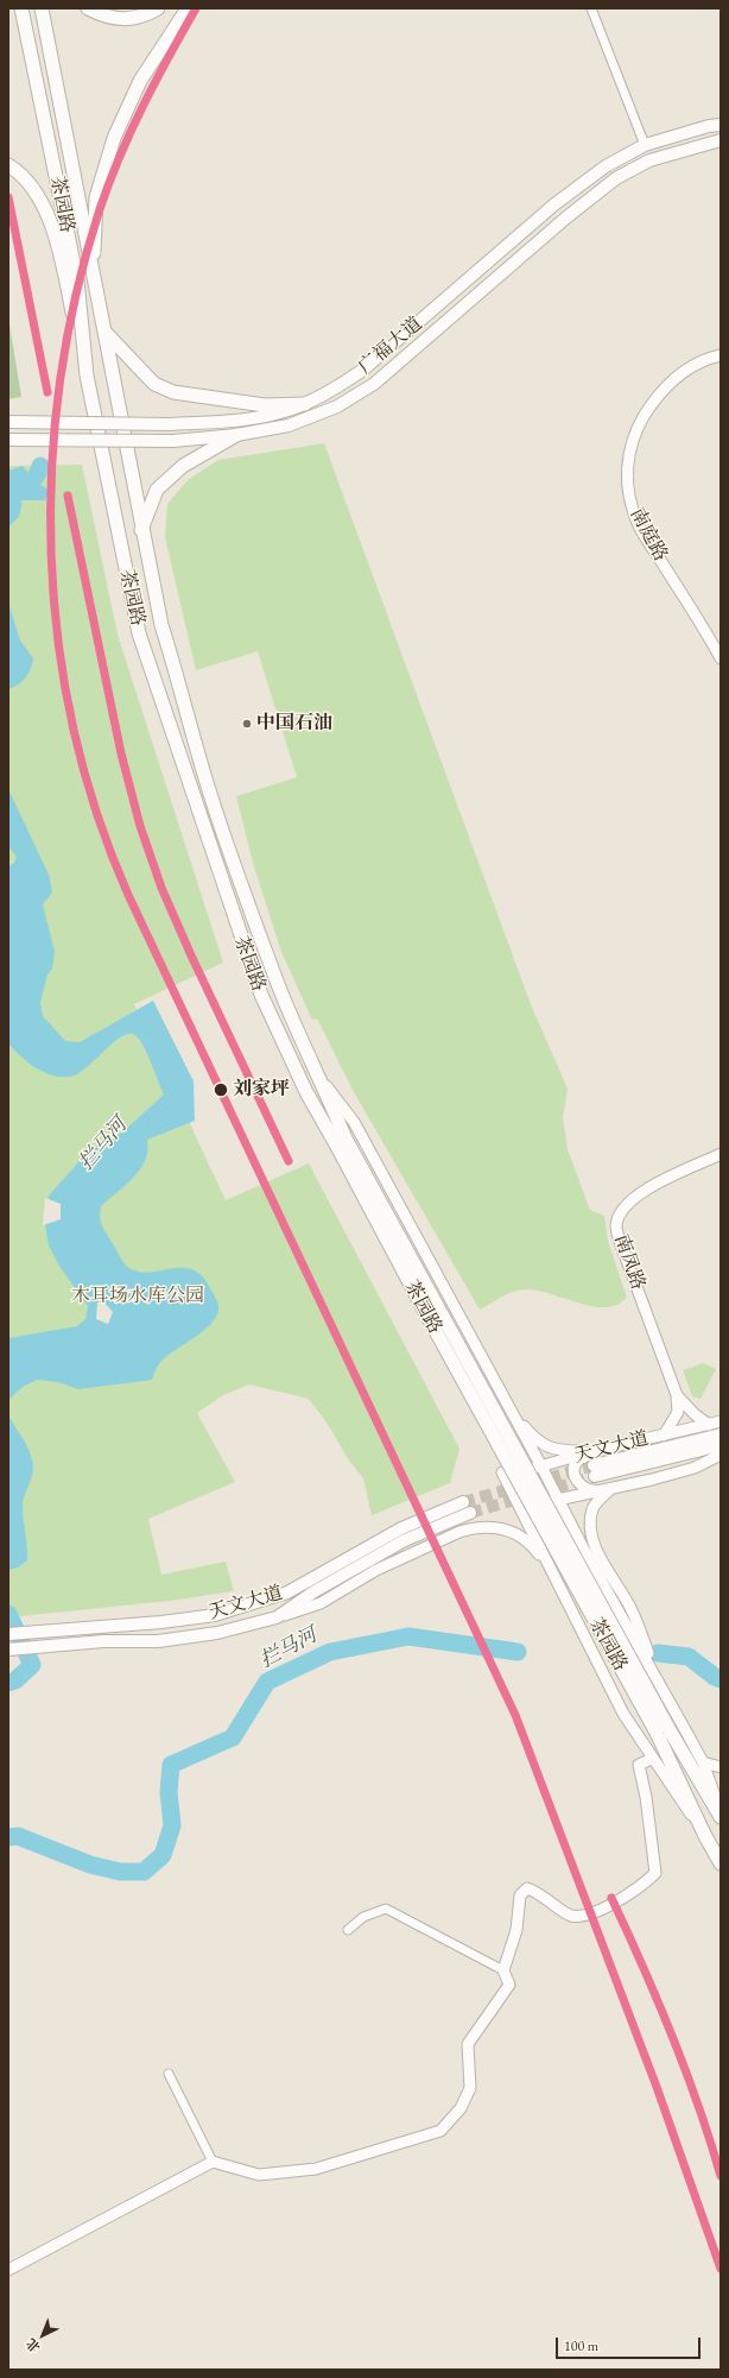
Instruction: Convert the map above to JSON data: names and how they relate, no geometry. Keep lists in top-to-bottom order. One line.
{"streets":{"main road":["茶园路","广福大道","天文大道"],"street":["南庭路","南凤路"]},"crossings":[["茶园路","天文大道"]],"water":["拦马河"],"parks":["木耳场水库公园"],"places":["中国石油","刘家坪"],"scale_bar":"100 m","north":"bottom left"}
